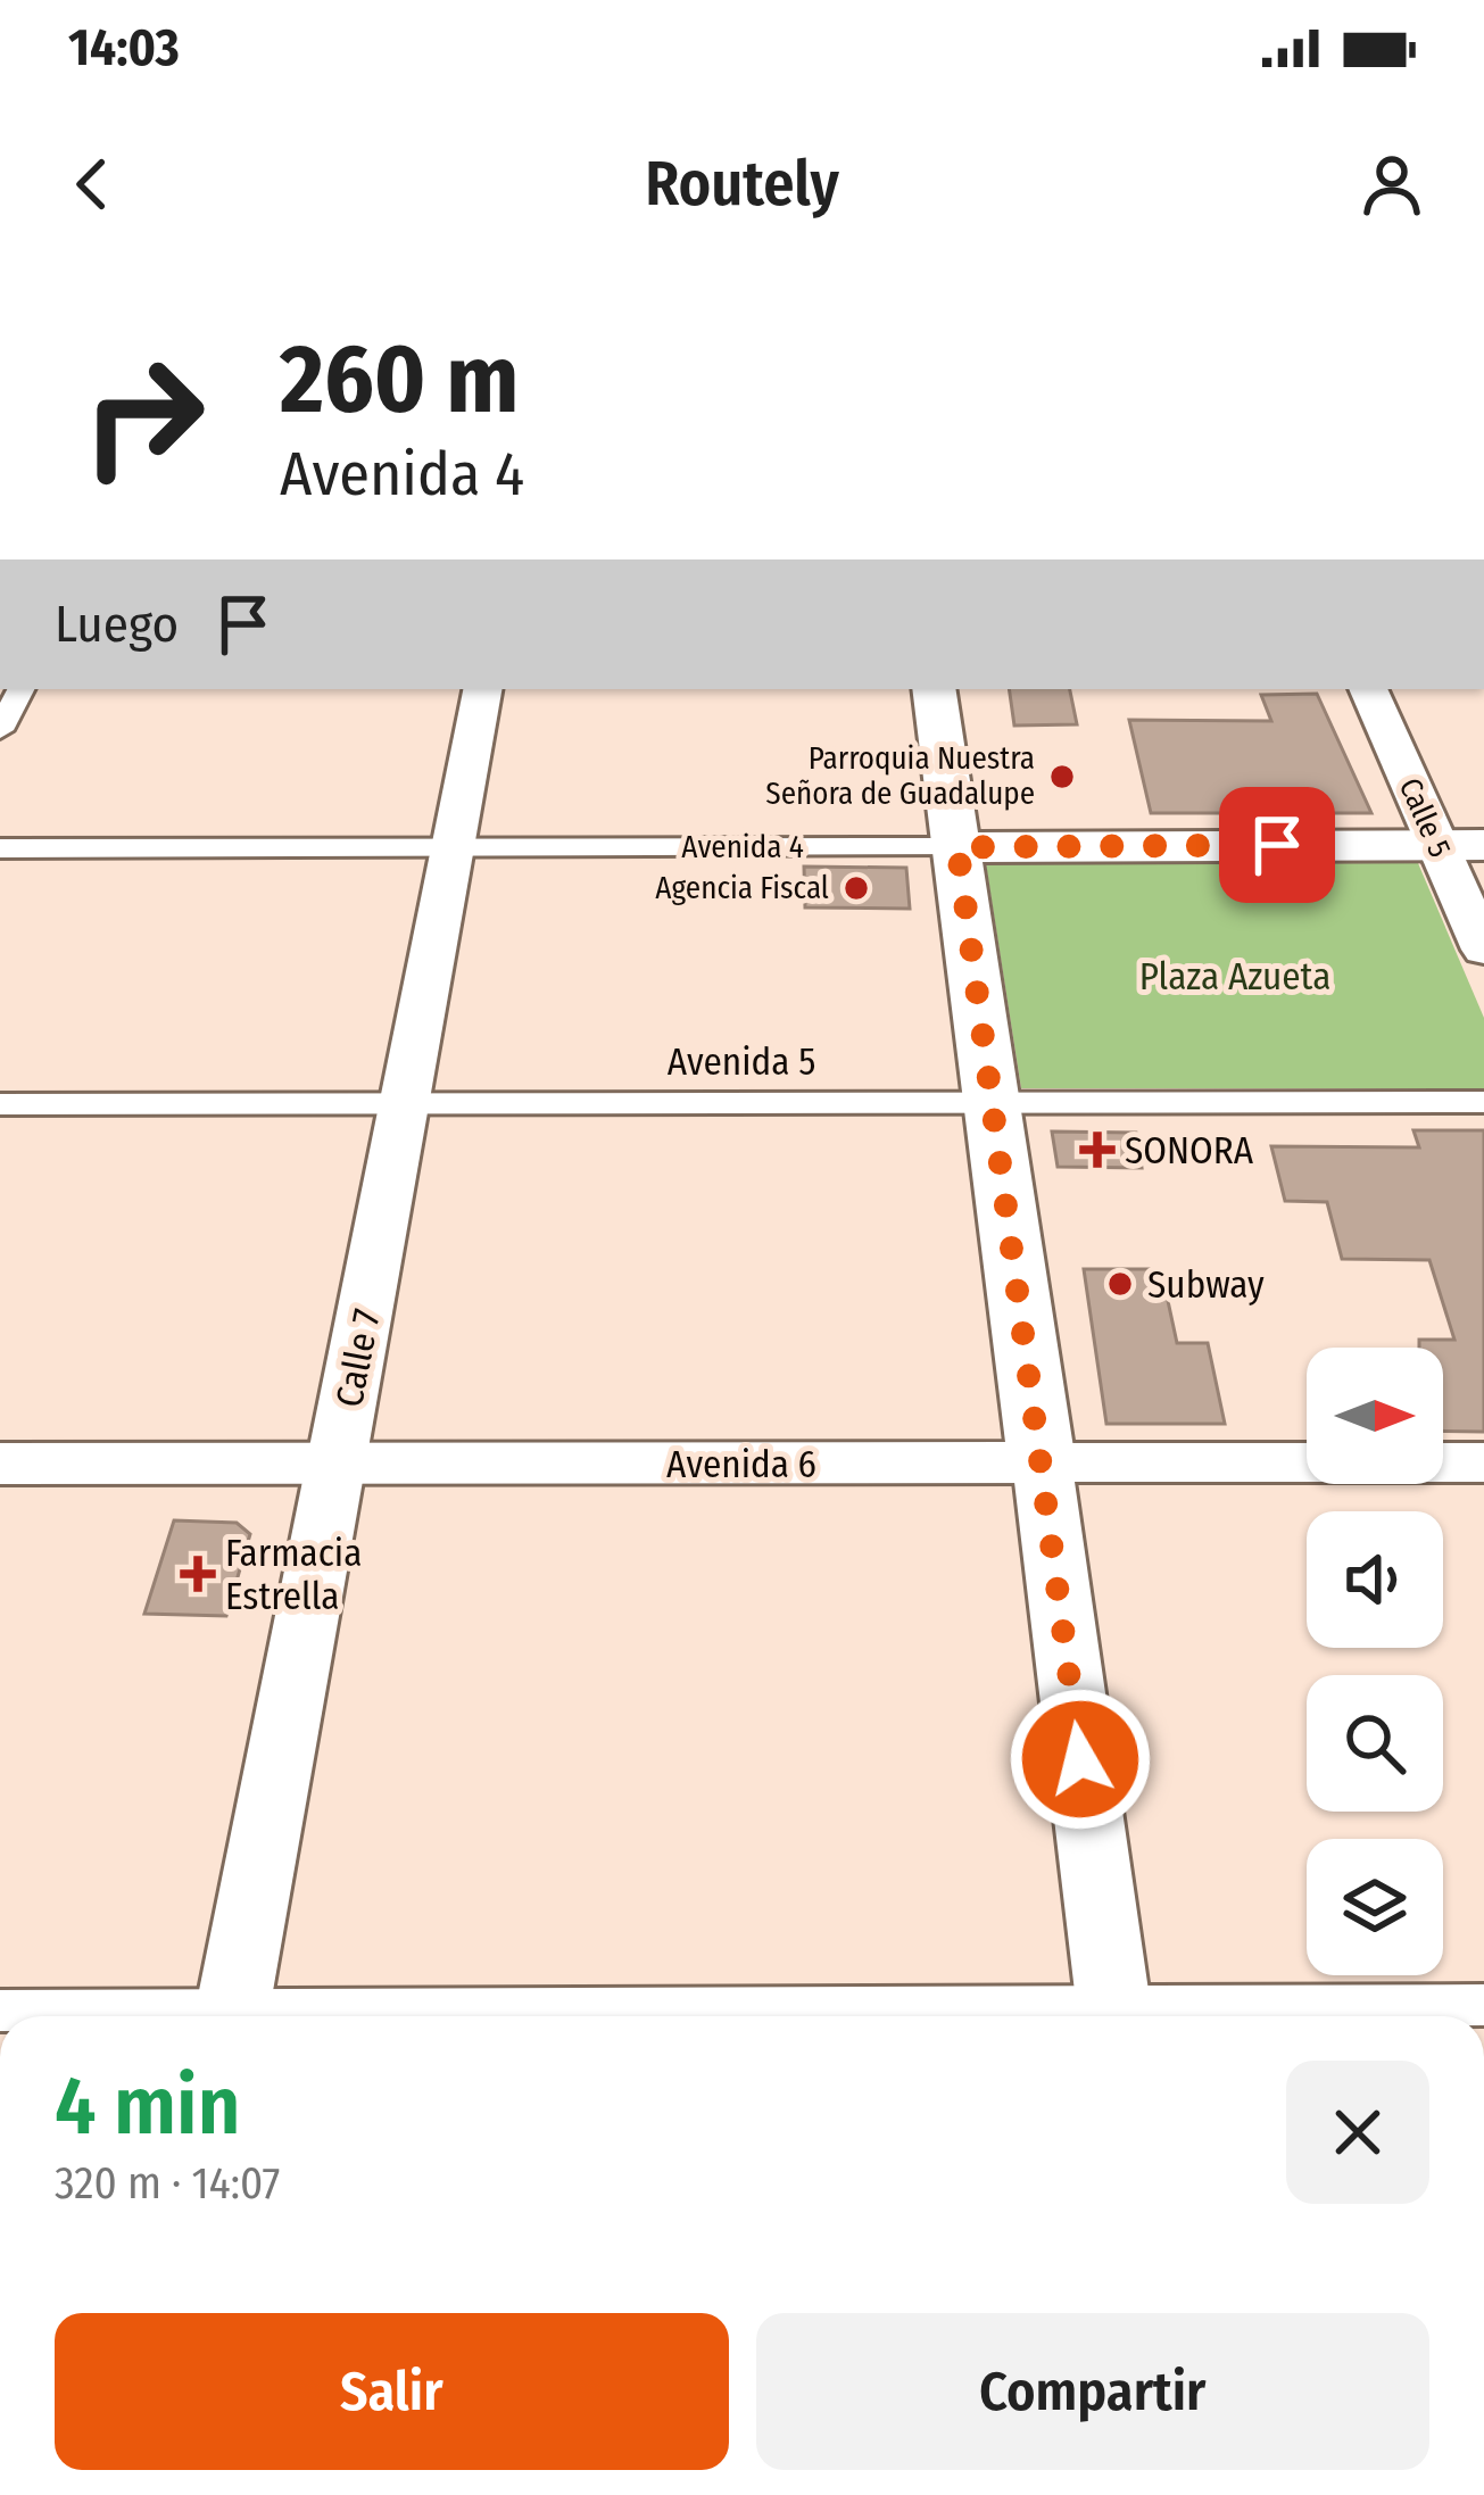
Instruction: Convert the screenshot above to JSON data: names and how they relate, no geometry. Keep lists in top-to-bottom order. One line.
{"streets":{"main road":["Avenida 4","Avenida 6"],"street":["Calle 5","Avenida 5","Calle 7"]},"crossings":[["Calle 5","Avenida 4"],["Avenida 4","Calle 7"],["Avenida 5","Calle 7"],["Calle 7","Avenida 6"]],"parks":["Plaza Azueta"],"places":{"other":["Parroquia Nuestra Señora de Guadalupe","Agencia Fiscal","Subway"],"health":["SONORA","Farmacia Estrella"]},"north":"right","page":{"status":"14:03","header":"Routely","turn":["260 m","Avenida 4"],"then":"Luego","heading":["4 min","320 m · 14:07"],"buttons":["Salir","Compartir"]}}
